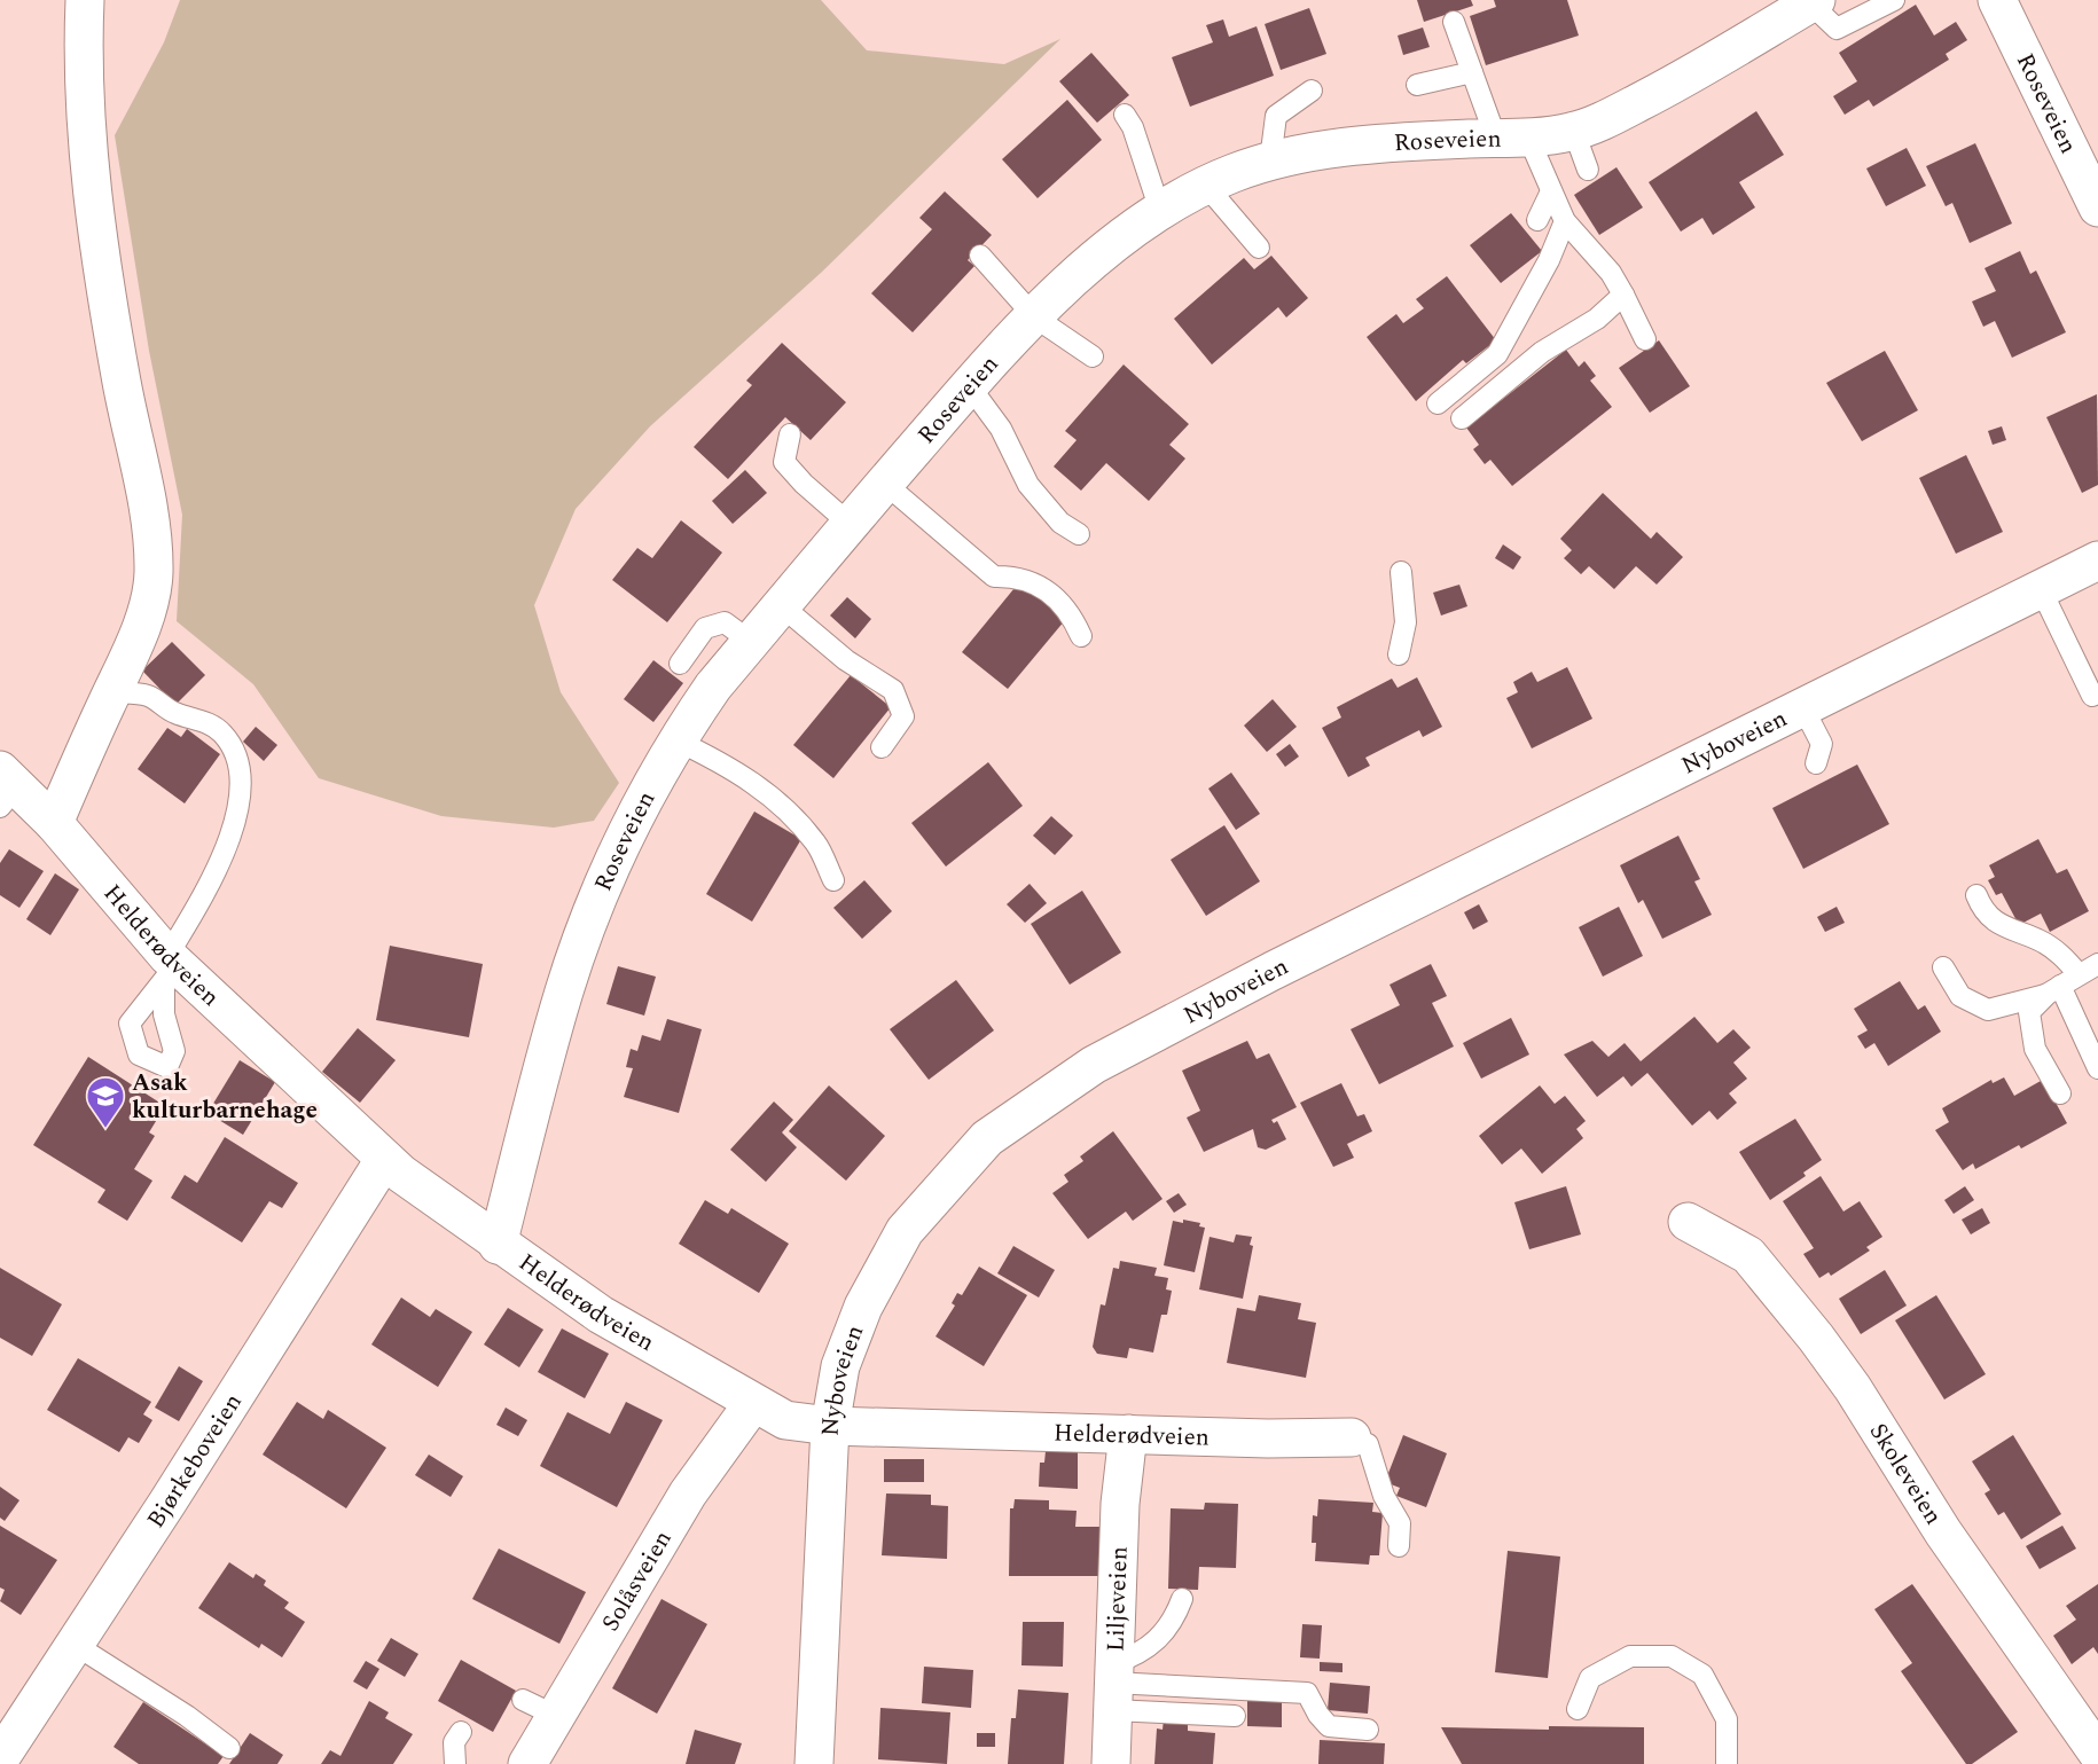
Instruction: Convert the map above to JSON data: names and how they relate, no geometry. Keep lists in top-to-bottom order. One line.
{"streets":{"street":["Roseveien","Nyboveien","Helderødveien","Bjørkeboveien","Skoleveien","Solåsveien","Liljeveien"]},"crossings":[["Roseveien","Helderødveien"],["Nyboveien","Helderødveien"],["Helderødveien","Bjørkeboveien"],["Helderødveien","Solåsveien"],["Helderødveien","Liljeveien"]],"places":{"school or university":["Asak kulturbarnehage"]}}
